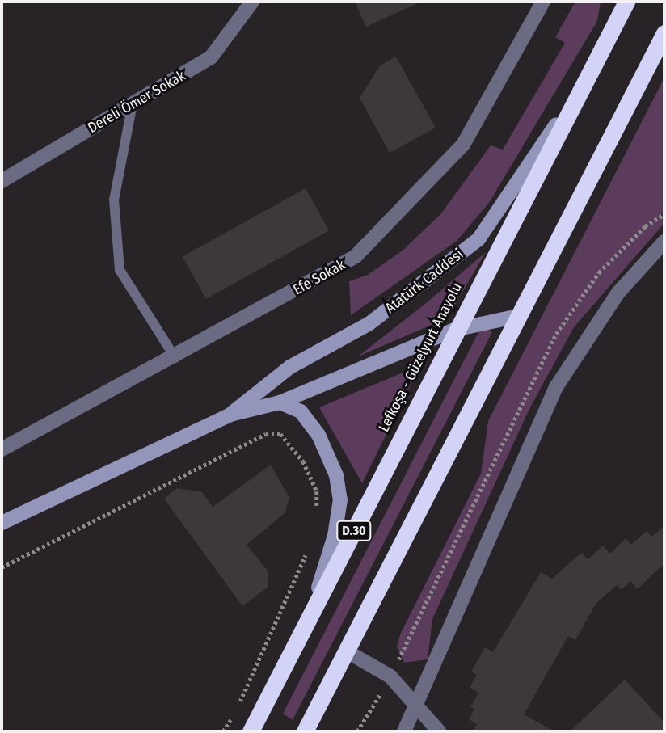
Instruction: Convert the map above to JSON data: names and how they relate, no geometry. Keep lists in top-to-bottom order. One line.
{"streets":{"highway":["Lefkoşa - Güzelyurt Anayolu","D.30"],"main road":["Atatürk Caddesi"],"street":["Dereli Ömer Sokak","Efe Sokak"]},"crossings":[["Atatürk Caddesi","Lefkoşa - Güzelyurt Anayolu"]]}
